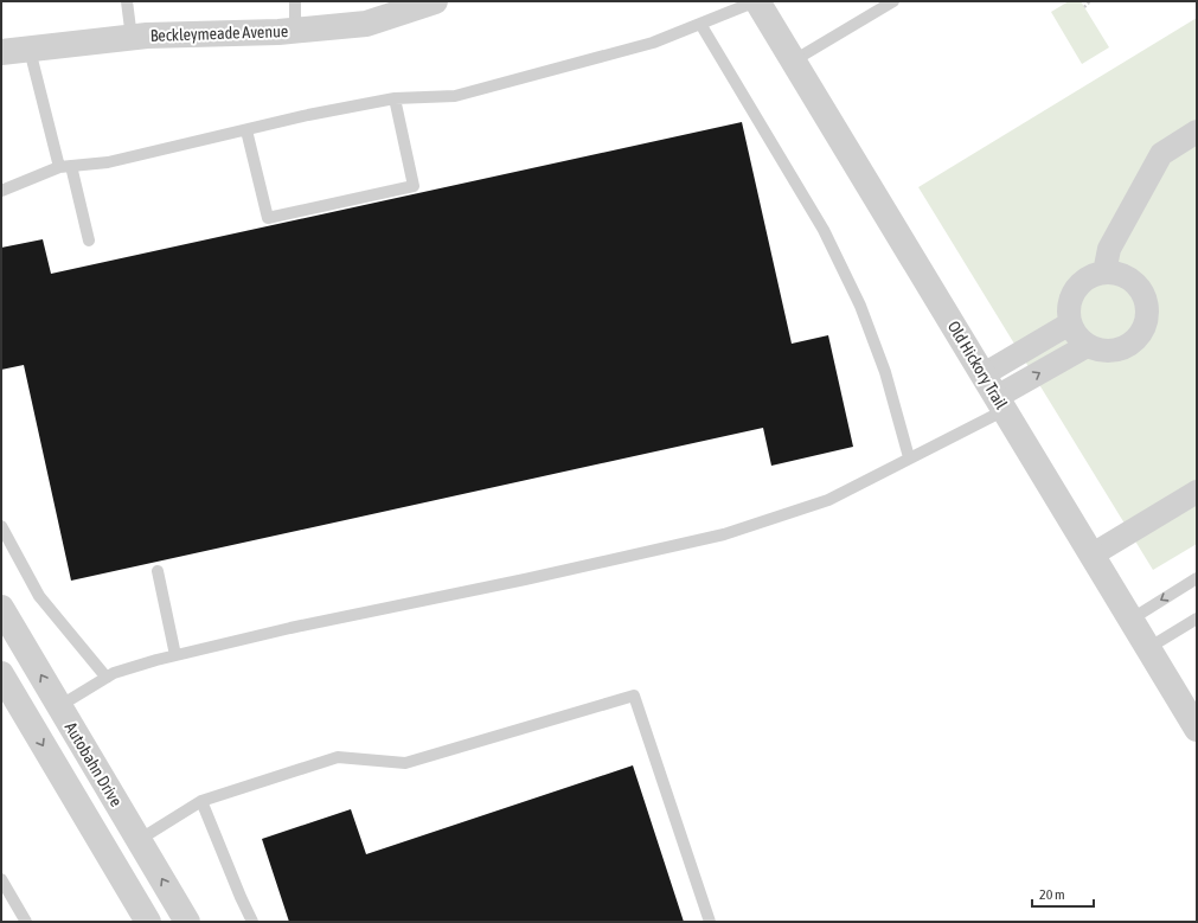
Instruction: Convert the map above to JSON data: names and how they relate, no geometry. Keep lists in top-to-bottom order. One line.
{"streets":{"street":["Beckleymeade Avenue","Old Hickory Trail","Autobahn Drive"]},"scale_bar":"20 m"}
